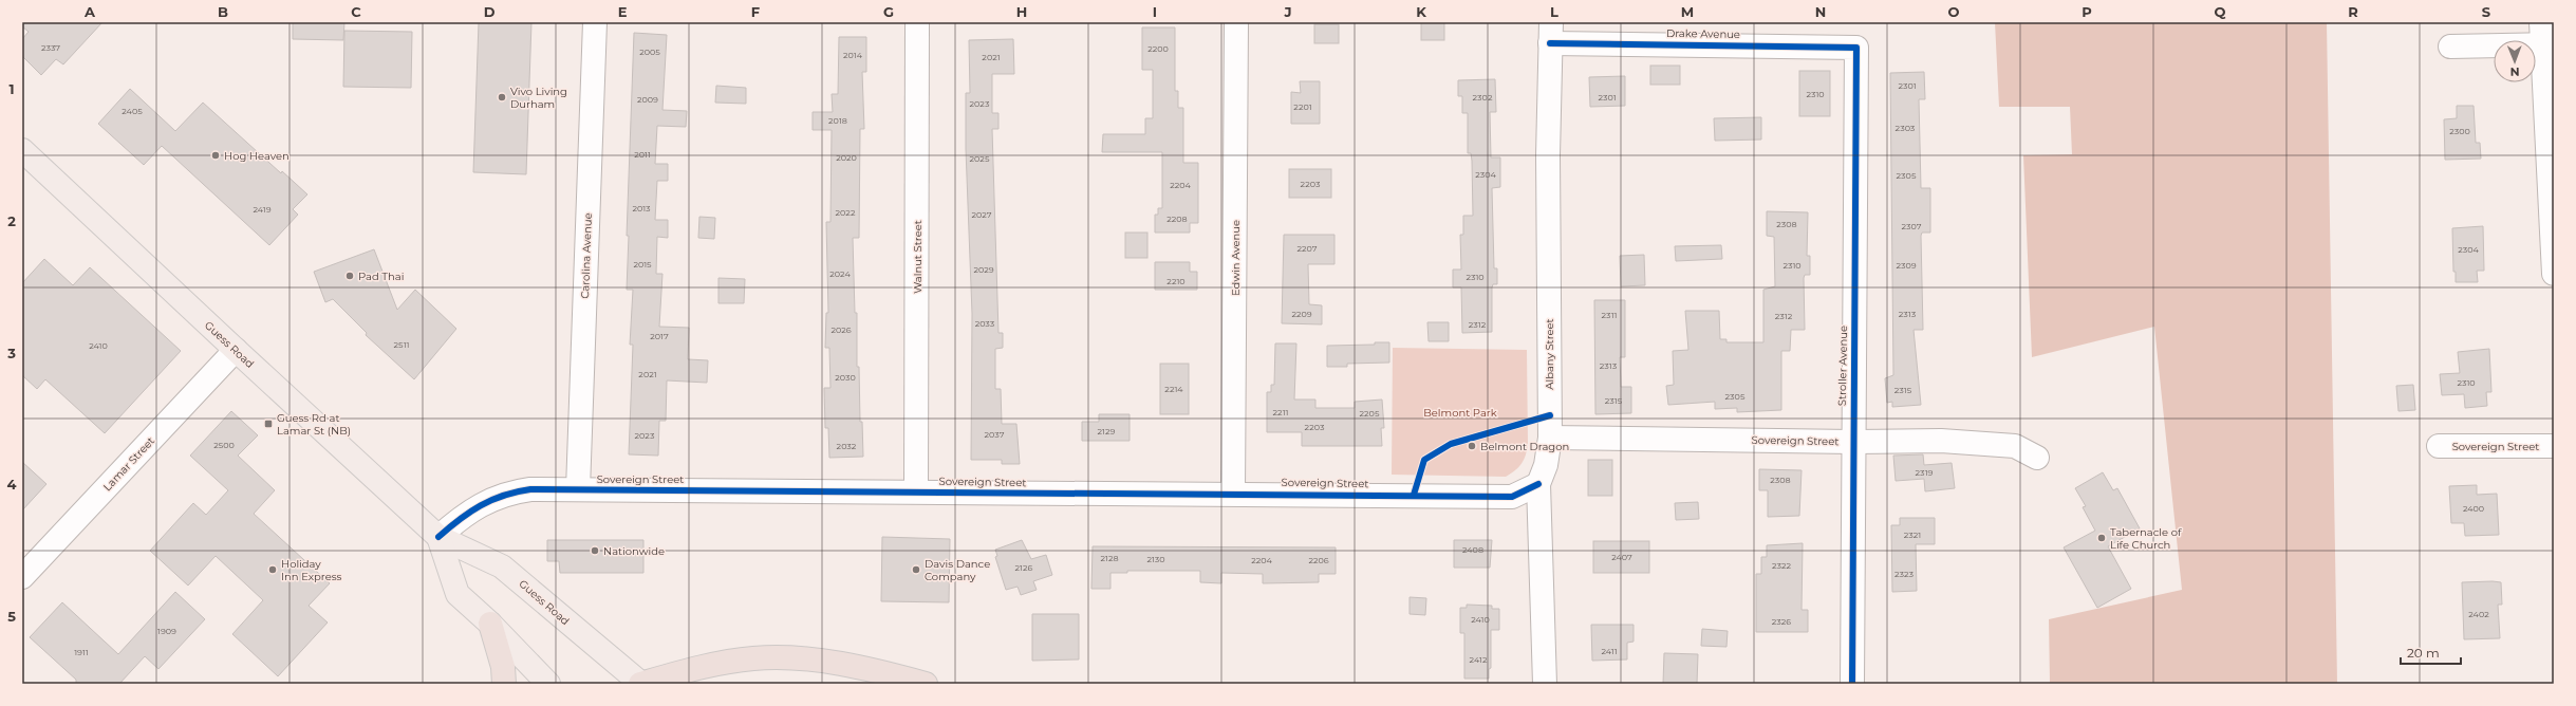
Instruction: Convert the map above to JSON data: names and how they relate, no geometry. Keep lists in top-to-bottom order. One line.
{"streets":{"main road":["Guess Road"],"street":["Drake Avenue","Carolina Avenue","Walnut Street","Edwin Avenue","Albany Street","Stroller Avenue","Sovereign Street","Lamar Street"]},"crossings":[["Drake Avenue","Albany Street"],["Drake Avenue","Stroller Avenue"],["Carolina Avenue","Sovereign Street"],["Walnut Street","Sovereign Street"],["Edwin Avenue","Sovereign Street"],["Guess Road","Sovereign Street"],["Guess Road","Lamar Street"],["Albany Street","Sovereign Street"],["Stroller Avenue","Sovereign Street"]],"parks":["Belmont Park"],"places":{"other":["Vivo Living Durham","Hog Heaven","Pad Thai","Belmont Dragon","Tabernacle of Life Church","Nationwide","Holiday Inn Express","Davis Dance Company"],"transit":["Guess Rd at Lamar St (NB)"]},"house_numbers":["2337","2200","2005","2014","2021","2301","2310","2302","2301","2009","2023","2201","2405","2018","2303","2300","2011","2020","2025","2304","2305","2203","2204","2013","2419","2022","2027","2208","2308","2307","2207","2304","2015","2310","2309","2029","2024","2310","2210","2209","2313","2311","2312","2033","2312","2026","2017","2511","2410","2313","2021","2030","2310","2214","2315","2305","2315","2211","2205","2203","2129","2037","2023","2500","2032","2319","2308","2400","2321","2408","2407","2128","2130","2204","2206","2322","2126","2323","2402","2410","2326","1909","2411","1911","2412"],"scale_bar":"20 m","north":"bottom","grid":{"columns":["A","B","C","D","E","F","G","H","I","J","K","L","M","N","O","P","Q","R","S"],"rows":["1","2","3","4","5"]}}
